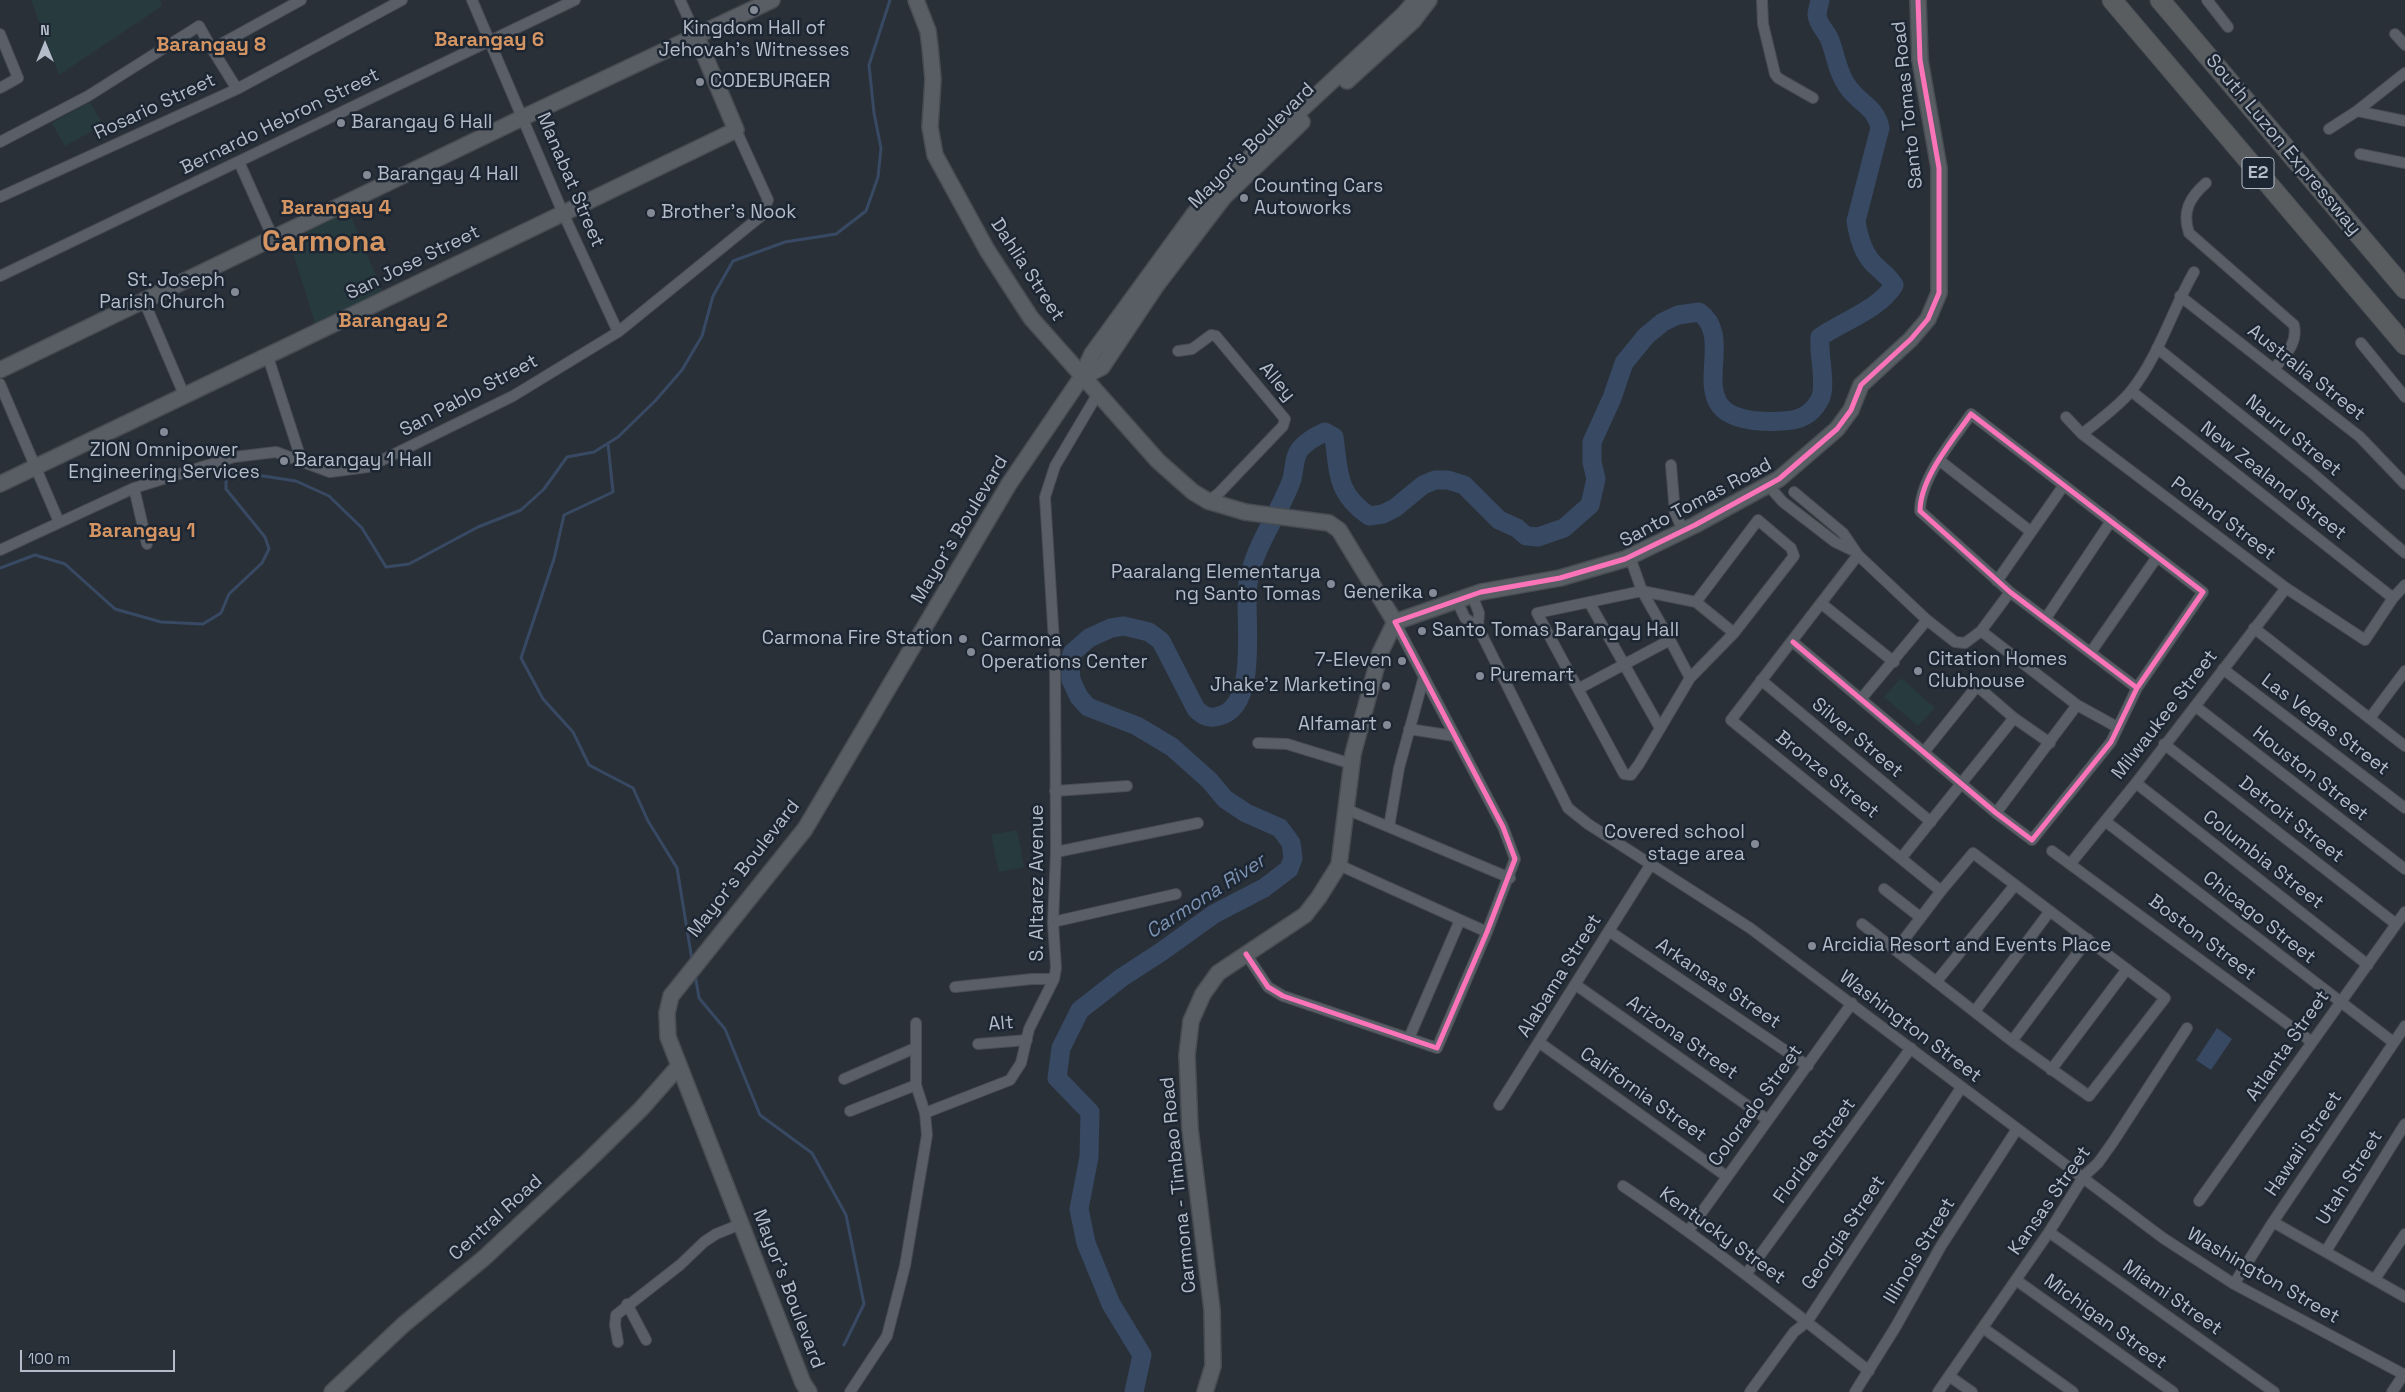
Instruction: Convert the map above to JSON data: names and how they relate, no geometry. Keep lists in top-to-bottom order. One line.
{"streets":{"highway":["South Luzon Expressway","E2"],"main road":["Santo Tomas Road","Mayor's Boulevard","San Jose Street","Dahlia Street","Carmona - Timbao Road","Central Road"],"street":["Rosario Street","Bernardo Hebron Street","Manabat Street","Australia Street","Alley","San Pablo Street","Nauru Street","New Zealand Street","Poland Street","Milwaukee Street","Las Vegas Street","Silver Street","Houston Street","Bronze Street","Detroit Street","Columbia Street","S. Altarez Avenue","Chicago Street","Boston Street","Alabama Street","Arkansas Street","Alt","Washington Street","Arizona Street","Atlanta Street","California Street","Colorado Street","Hawaii Street","Florida Street","Utah Street","Kansas Street","Georgia Street","Kentucky Street","Illinois Street","Miami Street","Michigan Street"]},"crossings":[["Santo Tomas Road","Dahlia Street"],["Santo Tomas Road","Washington Street"],["Santo Tomas Road","Carmona - Timbao Road"],["Bernardo Hebron Street","Manabat Street"],["Mayor's Boulevard","Dahlia Street"],["Mayor's Boulevard","Central Road"],["Manabat Street","San Jose Street"],["Manabat Street","San Pablo Street"],["San Jose Street","San Pablo Street"],["Dahlia Street","Alley"],["Dahlia Street","S. Altarez Avenue"],["Dahlia Street","Carmona - Timbao Road"],["New Zealand Street","Poland Street"],["Poland Street","Milwaukee Street"],["Milwaukee Street","Las Vegas Street"],["Milwaukee Street","Houston Street"],["Milwaukee Street","Detroit Street"],["Milwaukee Street","Columbia Street"],["Milwaukee Street","Chicago Street"],["Milwaukee Street","Boston Street"],["Silver Street","Bronze Street"],["Detroit Street","Atlanta Street"],["Columbia Street","Atlanta Street"],["S. Altarez Avenue","Alt"],["Chicago Street","Atlanta Street"],["Chicago Street","Hawaii Street"],["Boston Street","Atlanta Street"],["Alabama Street","Arkansas Street"],["Alabama Street","Washington Street"],["Alabama Street","Arizona Street"],["Alabama Street","California Street"],["Arkansas Street","Colorado Street"],["Washington Street","Colorado Street"],["Washington Street","Hawaii Street"],["Washington Street","Florida Street"],["Washington Street","Kansas Street"],["Washington Street","Georgia Street"],["Washington Street","Illinois Street"],["Arizona Street","Colorado Street"],["California Street","Colorado Street"],["Colorado Street","Kentucky Street"],["Florida Street","Kentucky Street"],["Kansas Street","Miami Street"],["Kansas Street","Michigan Street"],["Georgia Street","Kentucky Street"],["Kentucky Street","Illinois Street"]],"districts":["Barangay 6","Barangay 8","Barangay 4","Carmona","Barangay 2","Barangay 1"],"water":["Carmona River"],"places":["Kingdom Hall of Jehovah's Witnesses","CODEBURGER","Barangay 6 Hall","Barangay 4 Hall","Counting Cars Autoworks","Brother's Nook","St. Joseph Parish Church","ZION Omnipower Engineering Services","Barangay 1 Hall","Paaralang Elementarya ng Santo Tomas","Generika","Santo Tomas Barangay Hall","Carmona Fire Station","Carmona Operations Center","7-Eleven","Citation Homes Clubhouse","Puremart","Jhake'z Marketing","Alfamart","Covered school stage area","Arcidia Resort and Events Place"],"scale_bar":"100 m","north":"top"}
